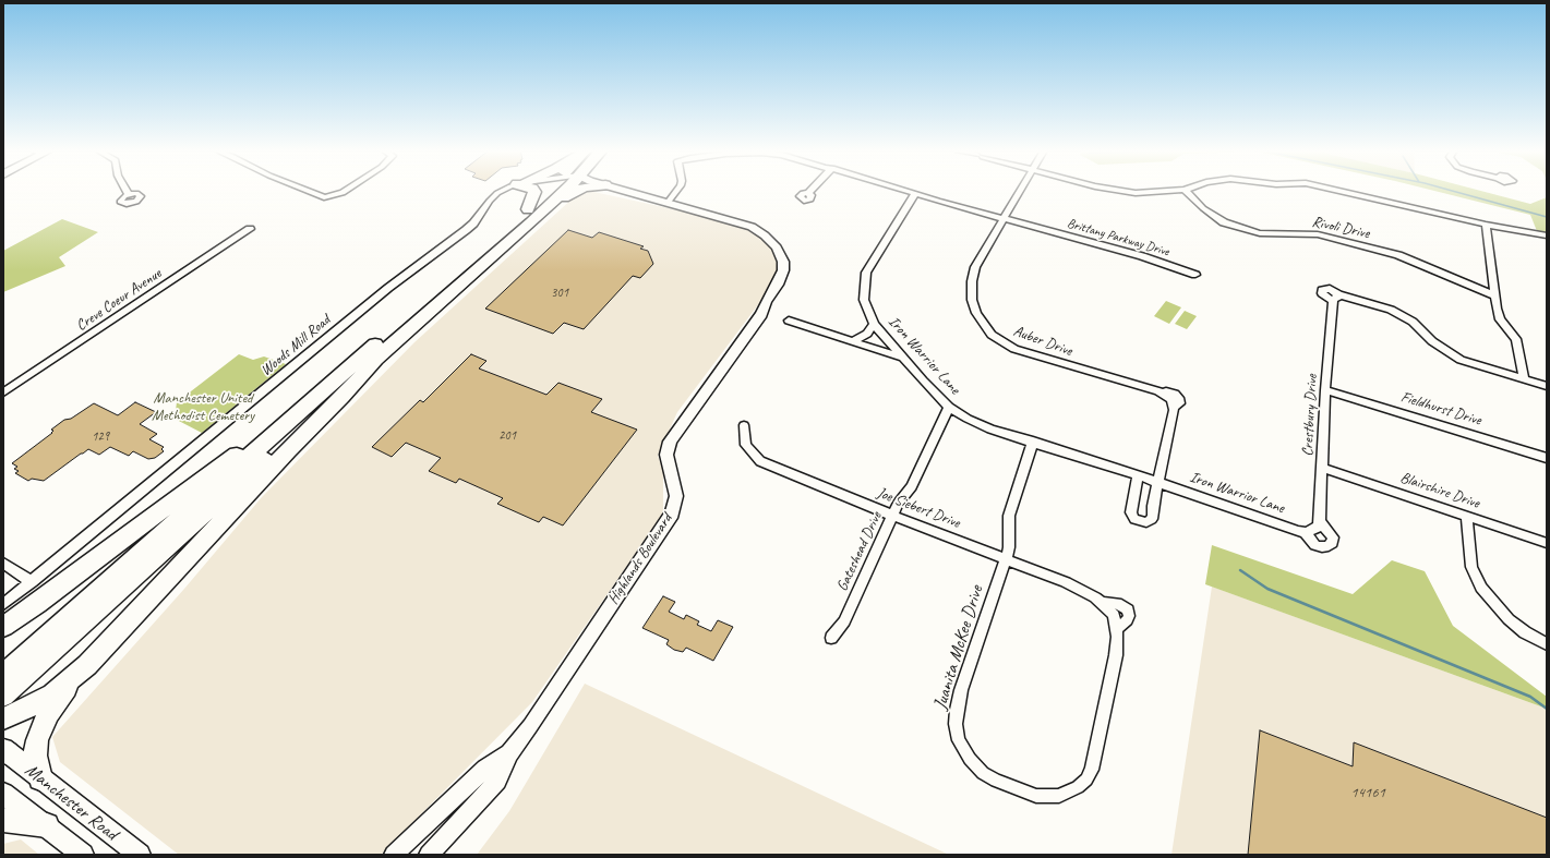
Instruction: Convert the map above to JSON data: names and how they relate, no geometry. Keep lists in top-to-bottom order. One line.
{"streets":{"main road":["Manchester Road"],"street":["Rivoli Drive","Brittany Parkway Drive","Creve Coeur Avenue","Auber Drive","Woods Mill Road","Iron Warrior Lane","Fieldhurst Drive","Crestbury Drive","Blairshire Drive","Joe Siebert Drive","Gateshead Drive","Highlands Boulevard","Juanita McKee Drive"]},"crossings":[["Brittany Parkway Drive","Auber Drive"],["Brittany Parkway Drive","Iron Warrior Lane"],["Brittany Parkway Drive","Highlands Boulevard"],["Auber Drive","Iron Warrior Lane"],["Iron Warrior Lane","Crestbury Drive"],["Iron Warrior Lane","Gateshead Drive"],["Iron Warrior Lane","Juanita McKee Drive"],["Fieldhurst Drive","Crestbury Drive"],["Crestbury Drive","Blairshire Drive"],["Joe Siebert Drive","Gateshead Drive"],["Joe Siebert Drive","Juanita McKee Drive"]],"parks":["Manchester United Methodist Cemetery"],"house_numbers":["301","201","129","14161"]}
